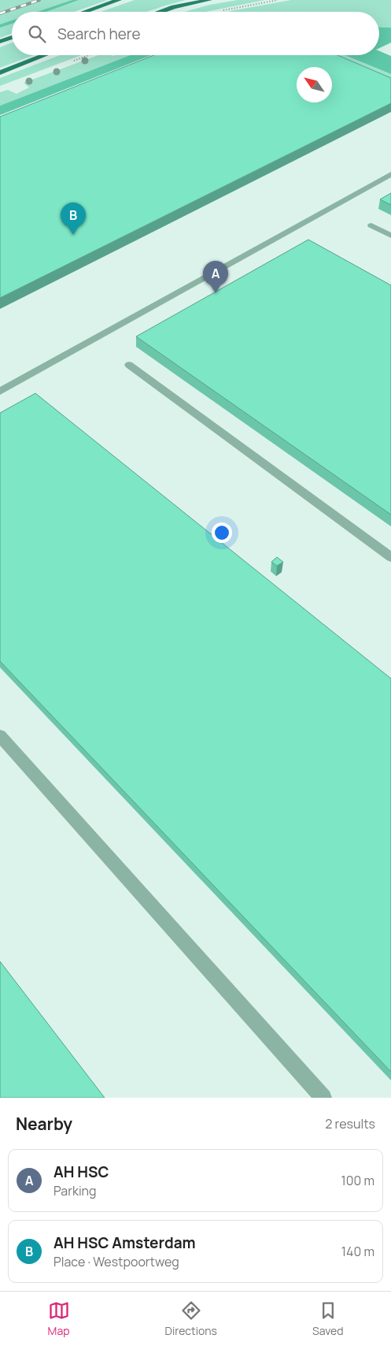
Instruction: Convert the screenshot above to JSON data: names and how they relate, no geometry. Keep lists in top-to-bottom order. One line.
{"north":"top left","page":{"search":"Search here","pins":["B","A"],"heading":["Nearby","2 results"],"list":[{"mark":"A","name":"AH HSC","note":"Parking","value":"100 m"},{"mark":"B","name":"AH HSC Amsterdam","note":"Place · Westpoortweg","value":"140 m"}],"nav":["Map","Directions","Saved"]}}
